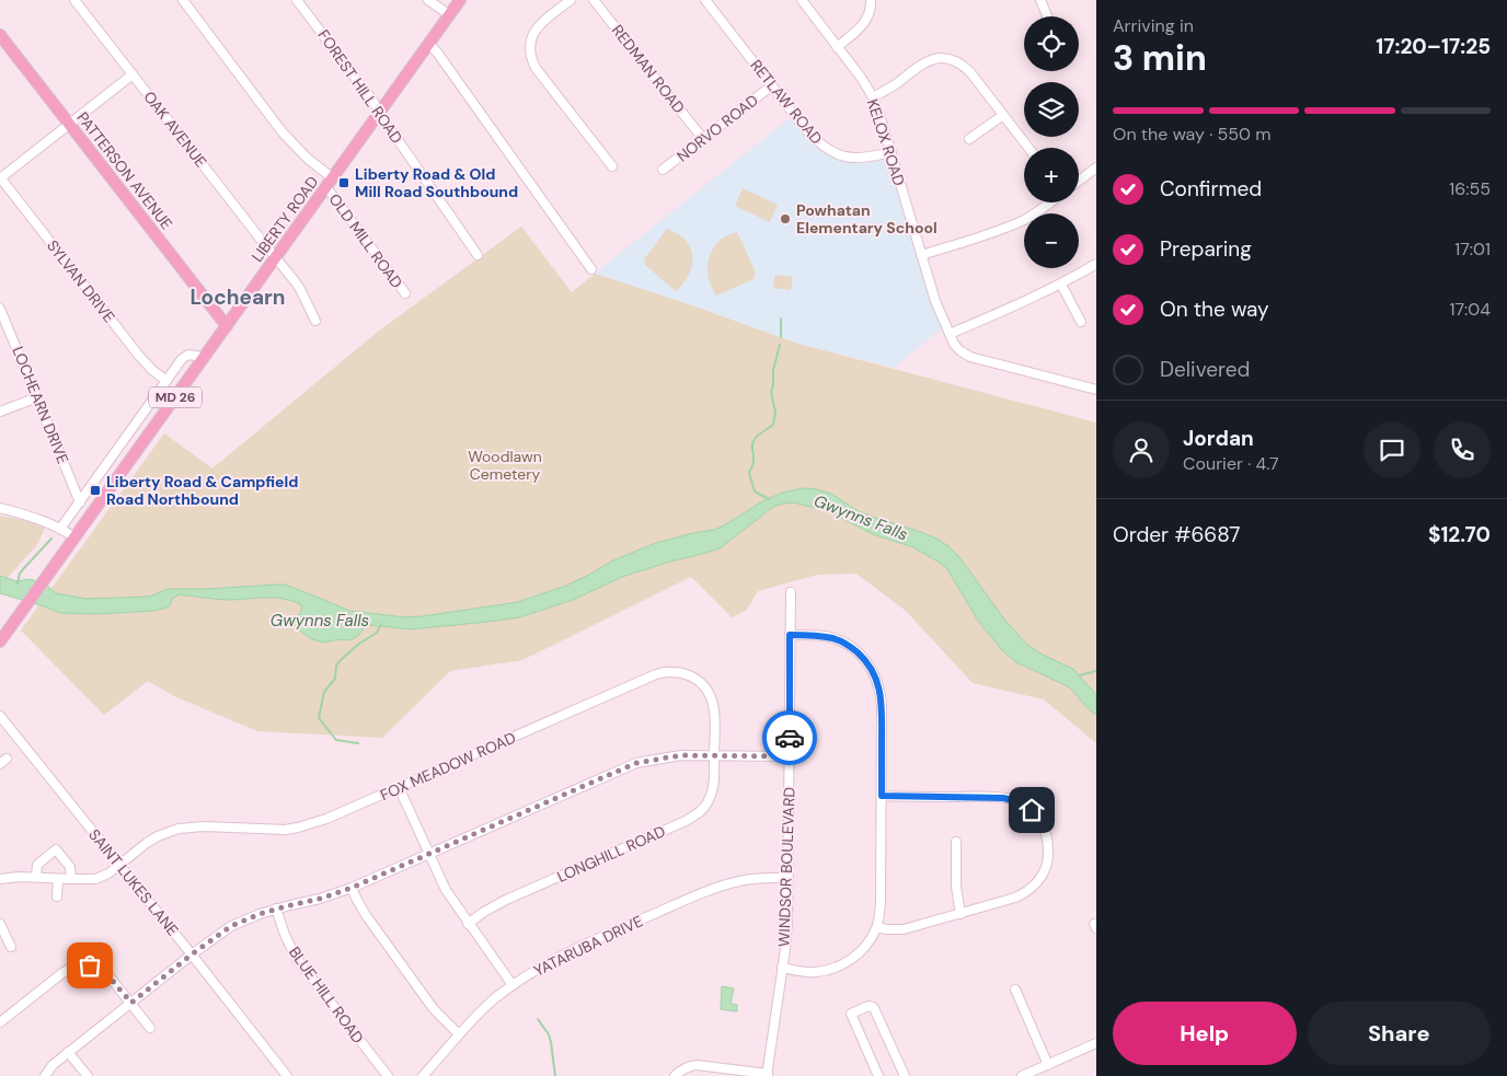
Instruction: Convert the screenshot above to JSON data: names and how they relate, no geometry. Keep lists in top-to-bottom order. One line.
{"streets":{"main road":["PATTERSON AVENUE","LIBERTY ROAD","MD 26"],"street":["REDMAN ROAD","FOREST HILL ROAD","RETLAW ROAD","NORVO ROAD","OAK AVENUE","KELOX ROAD","OLD MILL ROAD","SYLVAN DRIVE","LOCHEARN DRIVE","FOX MEADOW ROAD","LONGHILL ROAD","WINDSOR BOULEVARD","SAINT LUKES LANE","YATARUBA DRIVE","BLUE HILL ROAD"]},"crossings":[["REDMAN ROAD","NORVO ROAD"],["FOREST HILL ROAD","LIBERTY ROAD"],["RETLAW ROAD","NORVO ROAD"],["RETLAW ROAD","KELOX ROAD"],["OAK AVENUE","LIBERTY ROAD"],["PATTERSON AVENUE","LIBERTY ROAD"],["LIBERTY ROAD","OLD MILL ROAD"],["FOX MEADOW ROAD","LONGHILL ROAD"],["FOX MEADOW ROAD","SAINT LUKES LANE"],["WINDSOR BOULEVARD","YATARUBA DRIVE"]],"districts":["Lochearn"],"water":["Gwynns Falls"],"parks":["Woodlawn Cemetery"],"places":{"transit":["Liberty Road & Old Mill Road Southbound","Liberty Road & Campfield Road Northbound"],"other":["Powhatan Elementary School"]},"page":{"heading":["3 min","Arriving in","17:20–17:25"],"panel":["Jordan","Courier · 4.7","Order #6687","$12.70"],"map_buttons":["+","−"],"bar":"On the way · 550 m","list":[["Confirmed","16:55"],["Preparing","17:01"],["On the way","17:04"],"Delivered"],"buttons":["Help","Share"]}}
